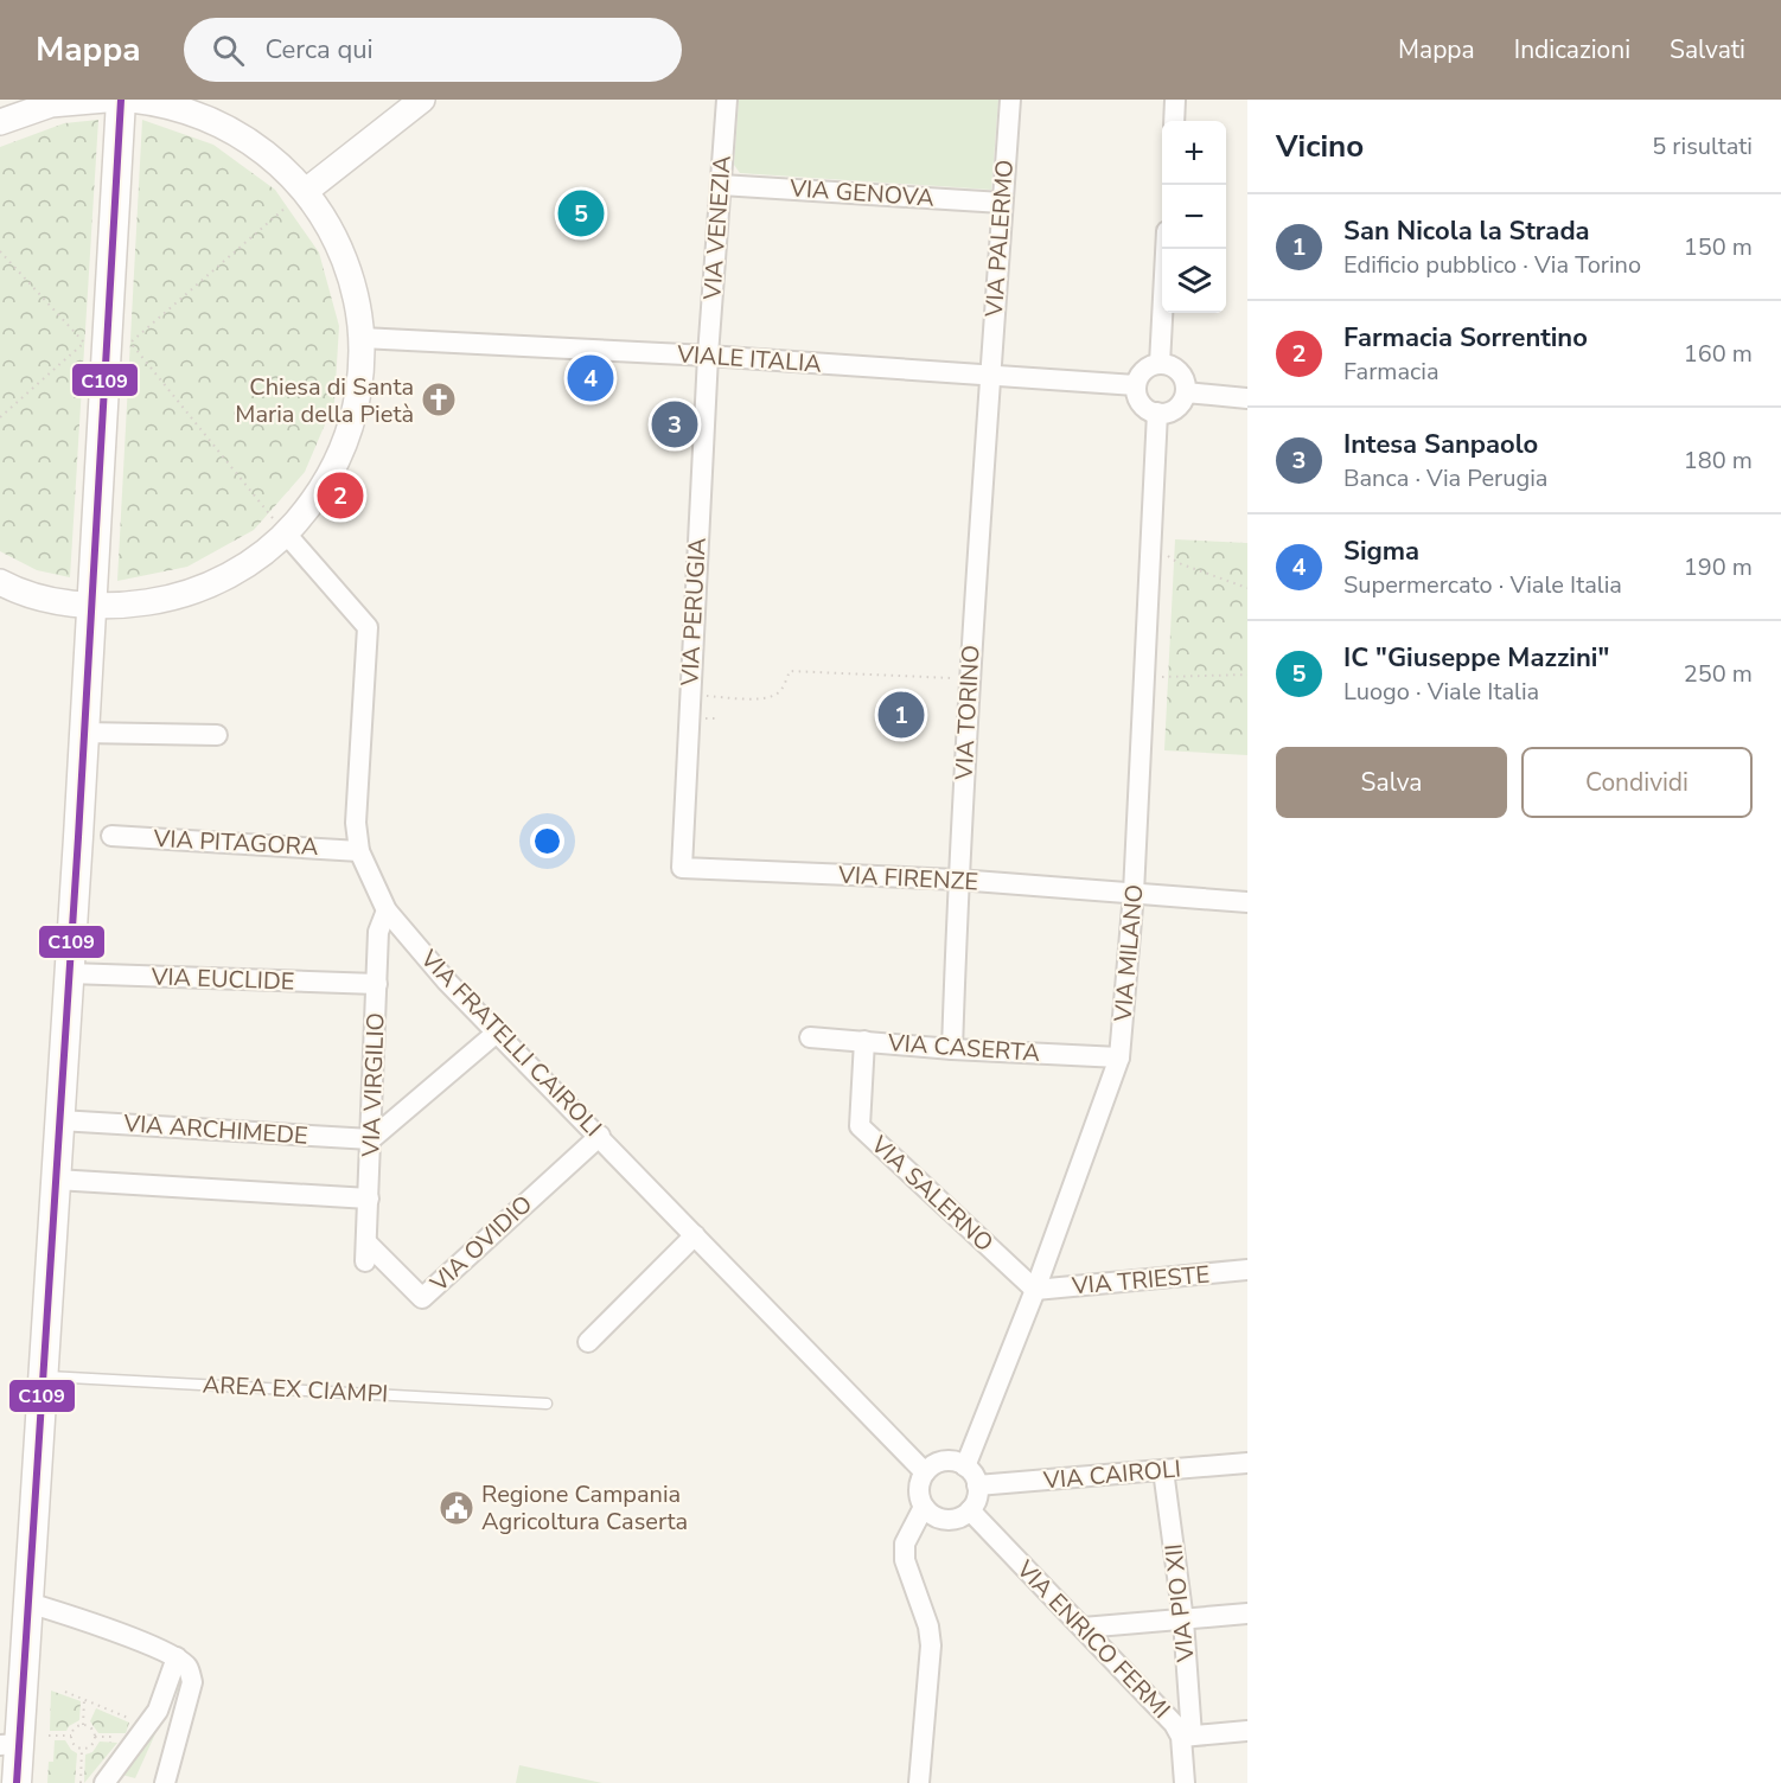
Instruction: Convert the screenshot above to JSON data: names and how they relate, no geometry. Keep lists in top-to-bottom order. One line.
{"streets":{"street":["VIA GENOVA","VIA VENEZIA","VIA PALERMO","VIALE ITALIA","VIA PERUGIA","VIA TORINO","VIA PITAGORA","VIA FIRENZE","VIA MILANO","VIA EUCLIDE","VIA FRATELLI CAIROLI","VIA CASERTA","VIA VIRGILIO","VIA ARCHIMEDE","VIA SALERNO","VIA OVIDIO","VIA TRIESTE","VIA CAIROLI","VIA PIO XII","VIA ENRICO FERMI"],"lane":["AREA EX CIAMPI"]},"crossings":[["VIA GENOVA","VIA VENEZIA"],["VIA GENOVA","VIA PALERMO"],["VIA VENEZIA","VIALE ITALIA"],["VIA VENEZIA","VIA PERUGIA"],["VIA PALERMO","VIALE ITALIA"],["VIA PALERMO","VIA TORINO"],["VIALE ITALIA","VIA PERUGIA"],["VIALE ITALIA","VIA TORINO"],["VIALE ITALIA","VIA MILANO"],["VIA PERUGIA","VIA FIRENZE"],["VIA TORINO","VIA FIRENZE"],["VIA TORINO","VIA CASERTA"],["VIA PITAGORA","VIA FRATELLI CAIROLI"],["VIA FIRENZE","VIA MILANO"],["VIA MILANO","VIA FRATELLI CAIROLI"],["VIA MILANO","VIA CASERTA"],["VIA MILANO","VIA SALERNO"],["VIA MILANO","VIA TRIESTE"],["VIA MILANO","VIA CAIROLI"],["VIA MILANO","VIA ENRICO FERMI"],["VIA EUCLIDE","VIA VIRGILIO"],["VIA FRATELLI CAIROLI","VIA VIRGILIO"],["VIA FRATELLI CAIROLI","VIA OVIDIO"],["VIA FRATELLI CAIROLI","VIA CAIROLI"],["VIA FRATELLI CAIROLI","VIA ENRICO FERMI"],["VIA CASERTA","VIA SALERNO"],["VIA VIRGILIO","VIA ARCHIMEDE"],["VIA VIRGILIO","VIA OVIDIO"],["VIA SALERNO","VIA TRIESTE"],["VIA CAIROLI","VIA PIO XII"],["VIA CAIROLI","VIA ENRICO FERMI"],["VIA PIO XII","VIA ENRICO FERMI"]],"places":{"church":["Chiesa di Santa Maria della Pietà"],"public building":["Regione Campania Agricoltura Caserta"]},"lines":["transit line C109"],"page":{"header":"Mappa","search":"Cerca qui","nav":["Mappa","Indicazioni","Salvati"],"heading":["Vicino","5 risultati"],"map_buttons":["+","−"],"pins":["5","4","3","2","1"],"list":[{"mark":"1","name":"San Nicola la Strada","note":"Edificio pubblico · Via Torino","value":"150 m"},{"mark":"2","name":"Farmacia Sorrentino","note":"Farmacia","value":"160 m"},{"mark":"3","name":"Intesa Sanpaolo","note":"Banca · Via Perugia","value":"180 m"},{"mark":"4","name":"Sigma","note":"Supermercato · Viale Italia","value":"190 m"},{"mark":"5","name":"IC \"Giuseppe Mazzini\"","note":"Luogo · Viale Italia","value":"250 m"}],"buttons":["Salva","Condividi"]}}
